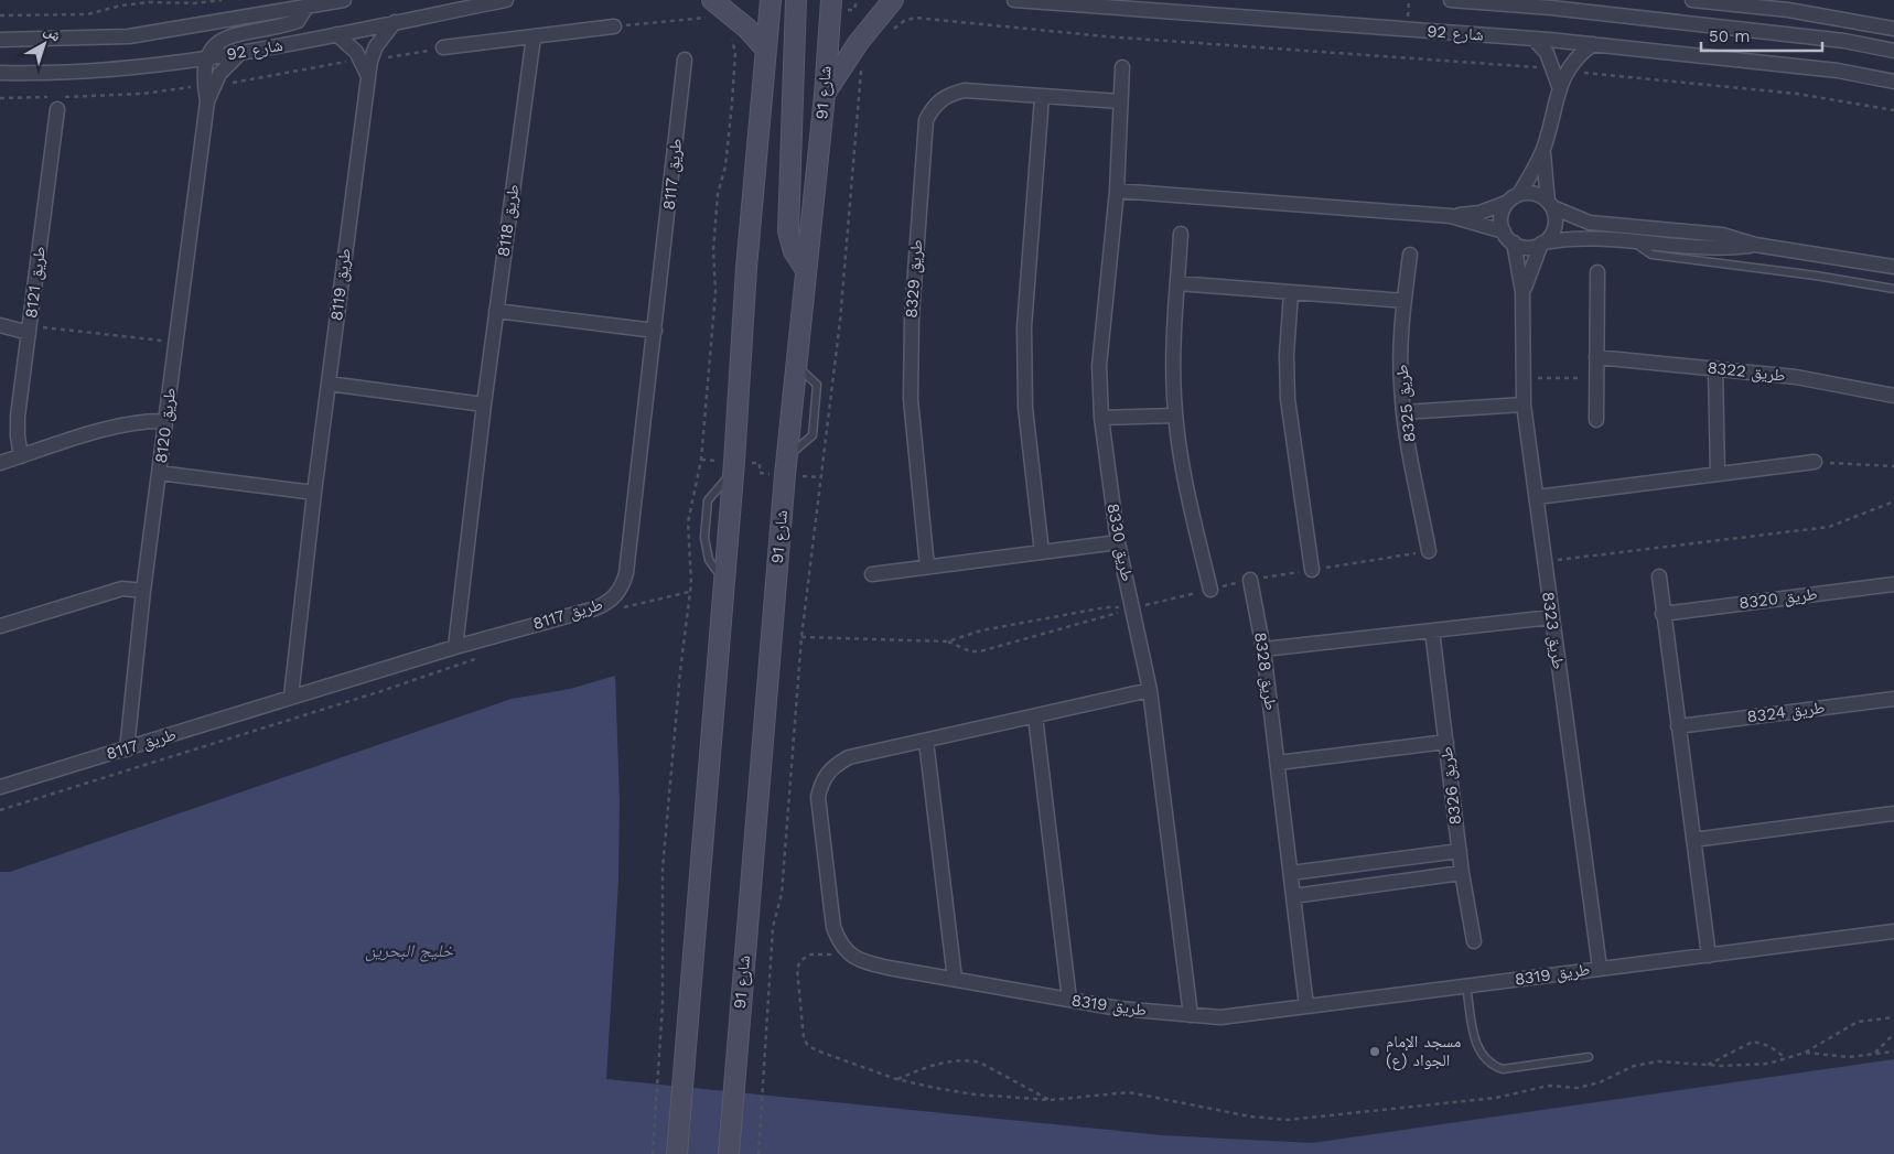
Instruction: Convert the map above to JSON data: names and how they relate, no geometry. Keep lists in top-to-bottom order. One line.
{"streets":{"street":["شارع 92","شارع 91","طريق 8117","طريق 8118","طريق 8329","طريق 8121","طريق 8119","طريق 8322","طريق 8325","طريق 8120","طريق 8330","طريق 8320","طريق 8323","طريق 8328","طريق 8324","طريق 8326","طريق 8319"]},"crossings":[["شارع 92","طريق 8119"],["شارع 92","طريق 8120"],["طريق 8117","طريق 8118"],["طريق 8117","طريق 8119"],["طريق 8117","طريق 8120"],["طريق 8329","طريق 8330"],["طريق 8330","طريق 8319"],["طريق 8323","طريق 8319"],["طريق 8328","طريق 8319"]],"water":["خليج البحرين"],"places":["مسجد الإمام الجواد (ع)"],"scale_bar":"50 m","north":"top right"}
